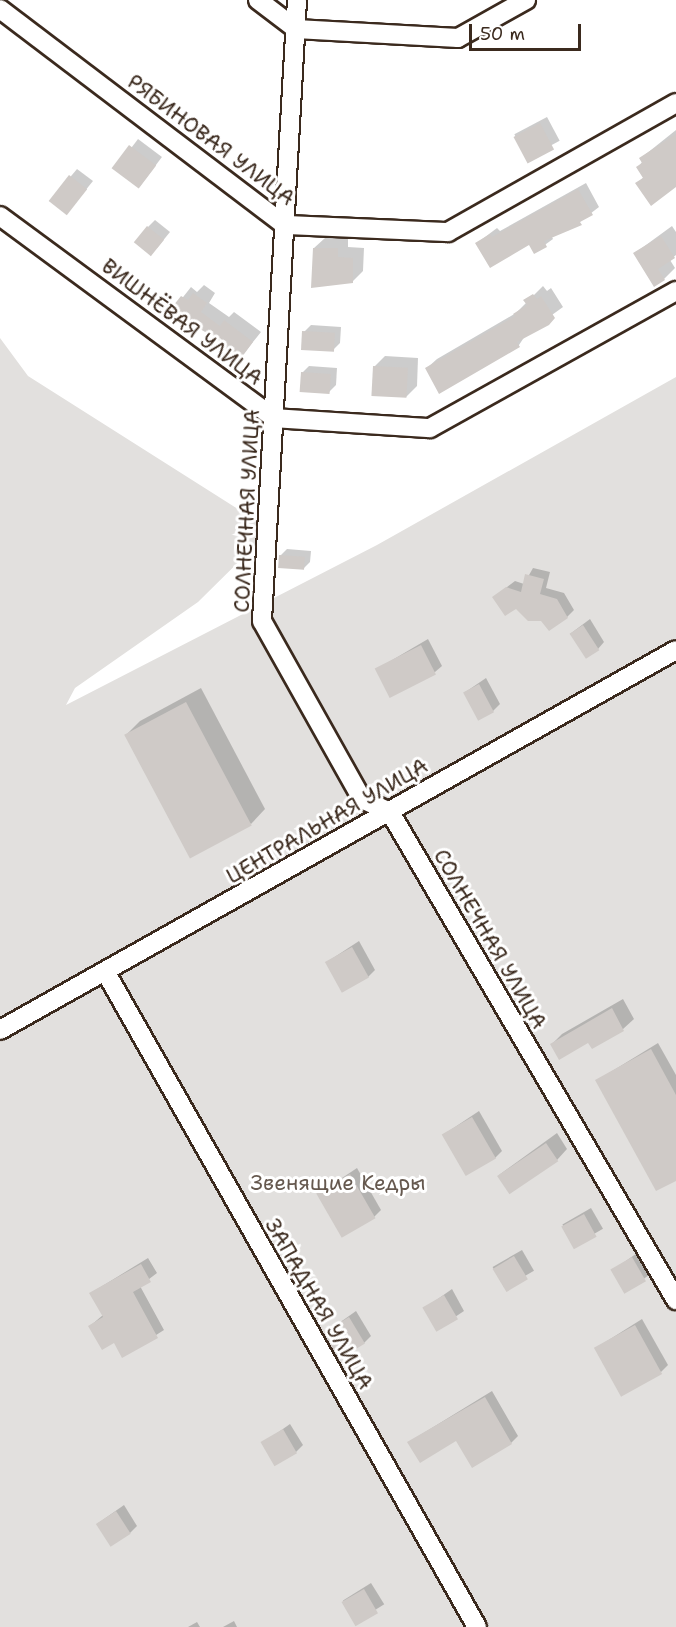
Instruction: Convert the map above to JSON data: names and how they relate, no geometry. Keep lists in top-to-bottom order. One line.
{"streets":{"street":["РЯБИНОВАЯ УЛИЦА","ВИШНЁВАЯ УЛИЦА","СОЛНЕЧНАЯ УЛИЦА","ЦЕНТРАЛЬНАЯ УЛИЦА","ЗАПАДНАЯ УЛИЦА"]},"crossings":[["РЯБИНОВАЯ УЛИЦА","СОЛНЕЧНАЯ УЛИЦА"],["ВИШНЁВАЯ УЛИЦА","СОЛНЕЧНАЯ УЛИЦА"],["СОЛНЕЧНАЯ УЛИЦА","ЦЕНТРАЛЬНАЯ УЛИЦА"],["ЦЕНТРАЛЬНАЯ УЛИЦА","ЗАПАДНАЯ УЛИЦА"]],"parks":["Звенящие Кедры"],"scale_bar":"50 m"}
